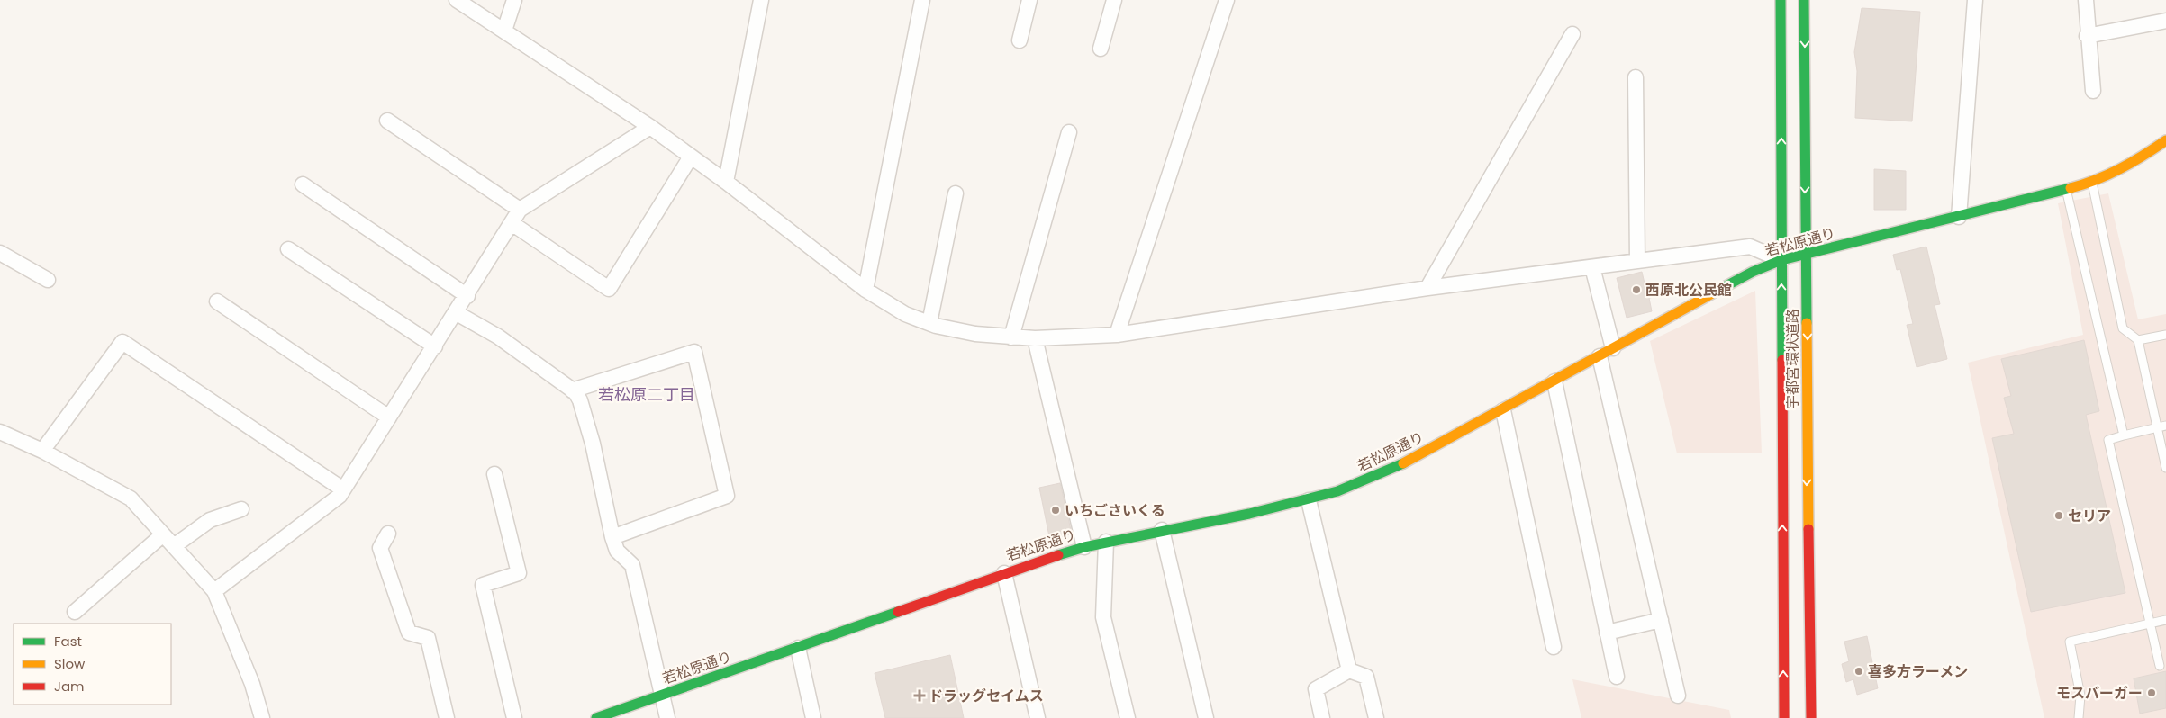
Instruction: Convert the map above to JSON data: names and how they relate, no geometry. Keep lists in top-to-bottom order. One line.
{"streets":{"main road":["若松原通り","宇都宮環状道路"]},"crossings":[["若松原通り","宇都宮環状道路"]],"districts":["若松原二丁目"],"places":{"other":["西原北公民館","いちごさいくる","セリア","喜多方ラーメン","モスバーガー"],"health":["ドラッグセイムス"]},"legend":["Fast","Slow","Jam"]}
